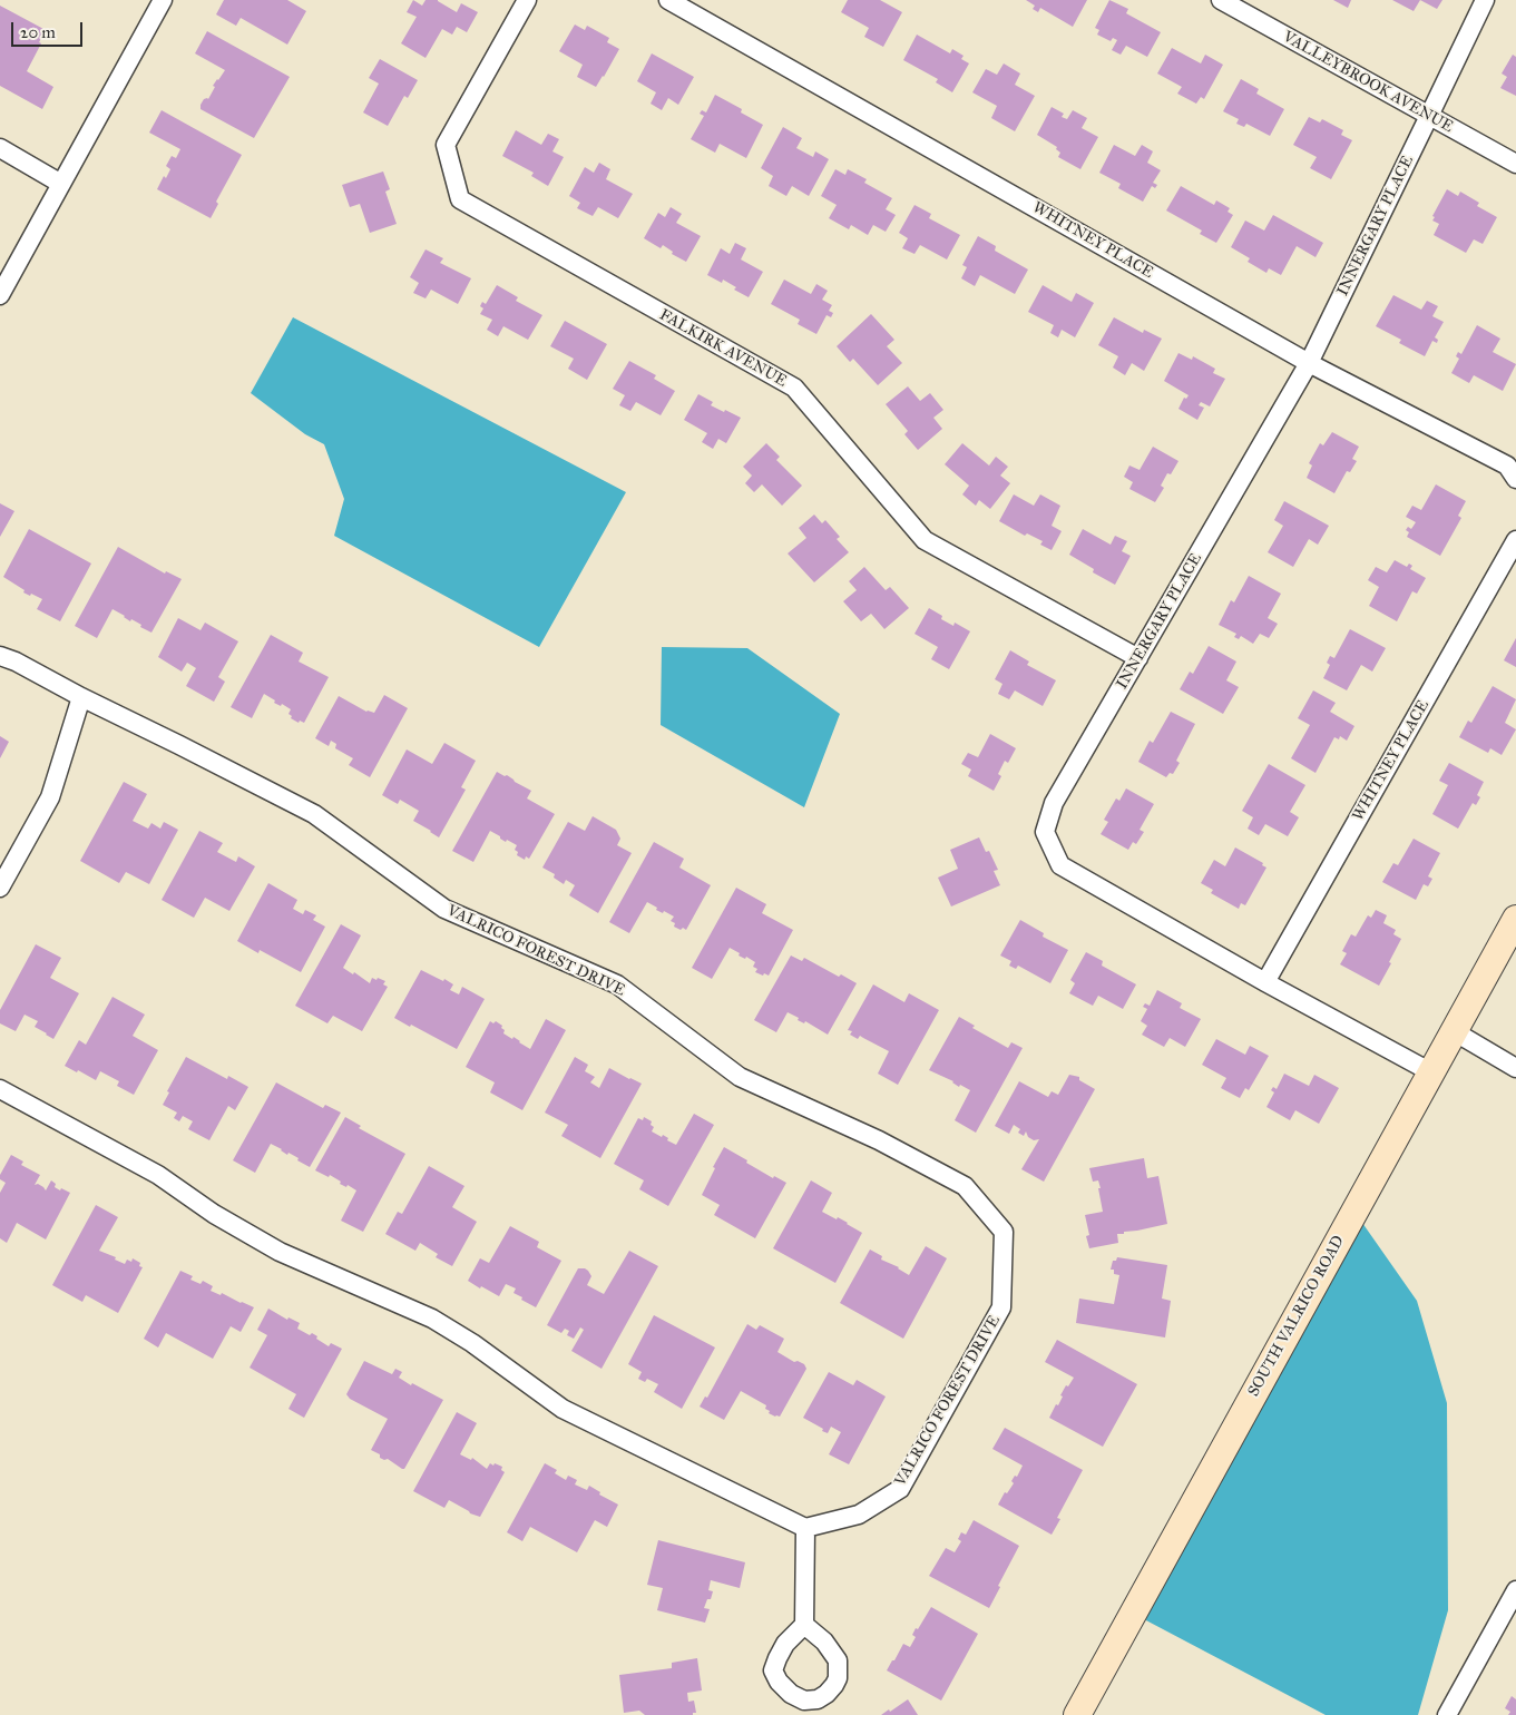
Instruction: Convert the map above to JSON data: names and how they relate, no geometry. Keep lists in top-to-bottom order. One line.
{"streets":{"street":["VALLEYBROOK AVENUE","INNERGARY PLACE","WHITNEY PLACE","FALKIRK AVENUE","VALRICO FOREST DRIVE","SOUTH VALRICO ROAD"]},"crossings":[["VALLEYBROOK AVENUE","INNERGARY PLACE"],["INNERGARY PLACE","WHITNEY PLACE"],["INNERGARY PLACE","FALKIRK AVENUE"],["INNERGARY PLACE","SOUTH VALRICO ROAD"]],"scale_bar":"20 m"}
